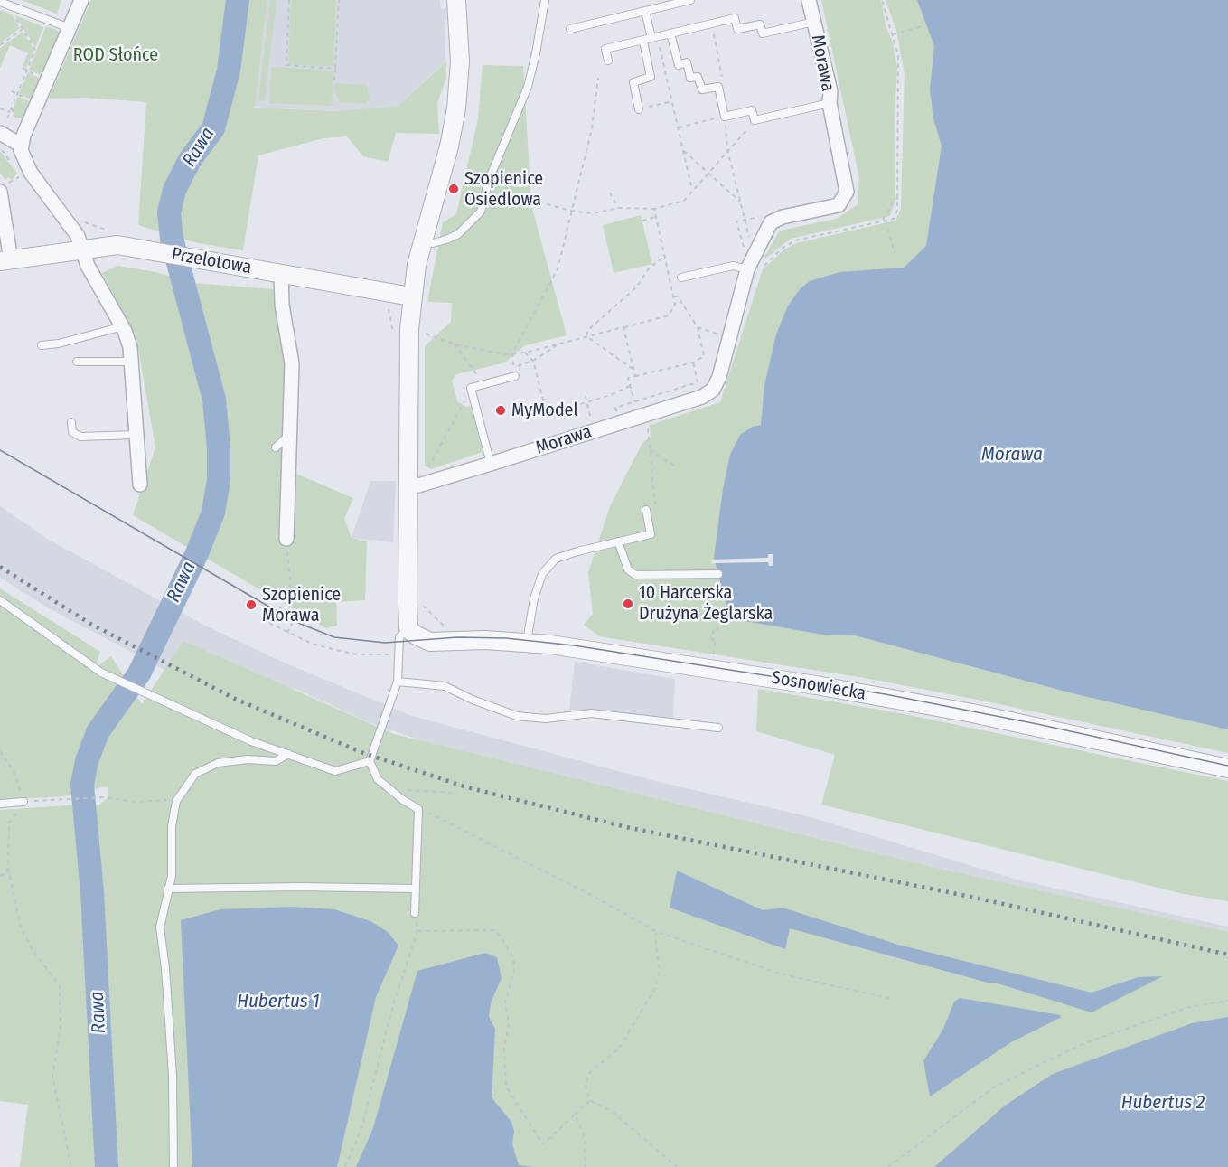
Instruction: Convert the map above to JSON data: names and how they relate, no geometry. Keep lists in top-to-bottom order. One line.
{"streets":{"street":["Morawa","Przelotowa","Sosnowiecka"]},"water":["Rawa","Morawa","Hubertus 1","Hubertus 2"],"parks":["ROD Słońce"],"places":["Szopienice Osiedlowa","MyModel","10 Harcerska Drużyna Żeglarska","Szopienice Morawa"]}
